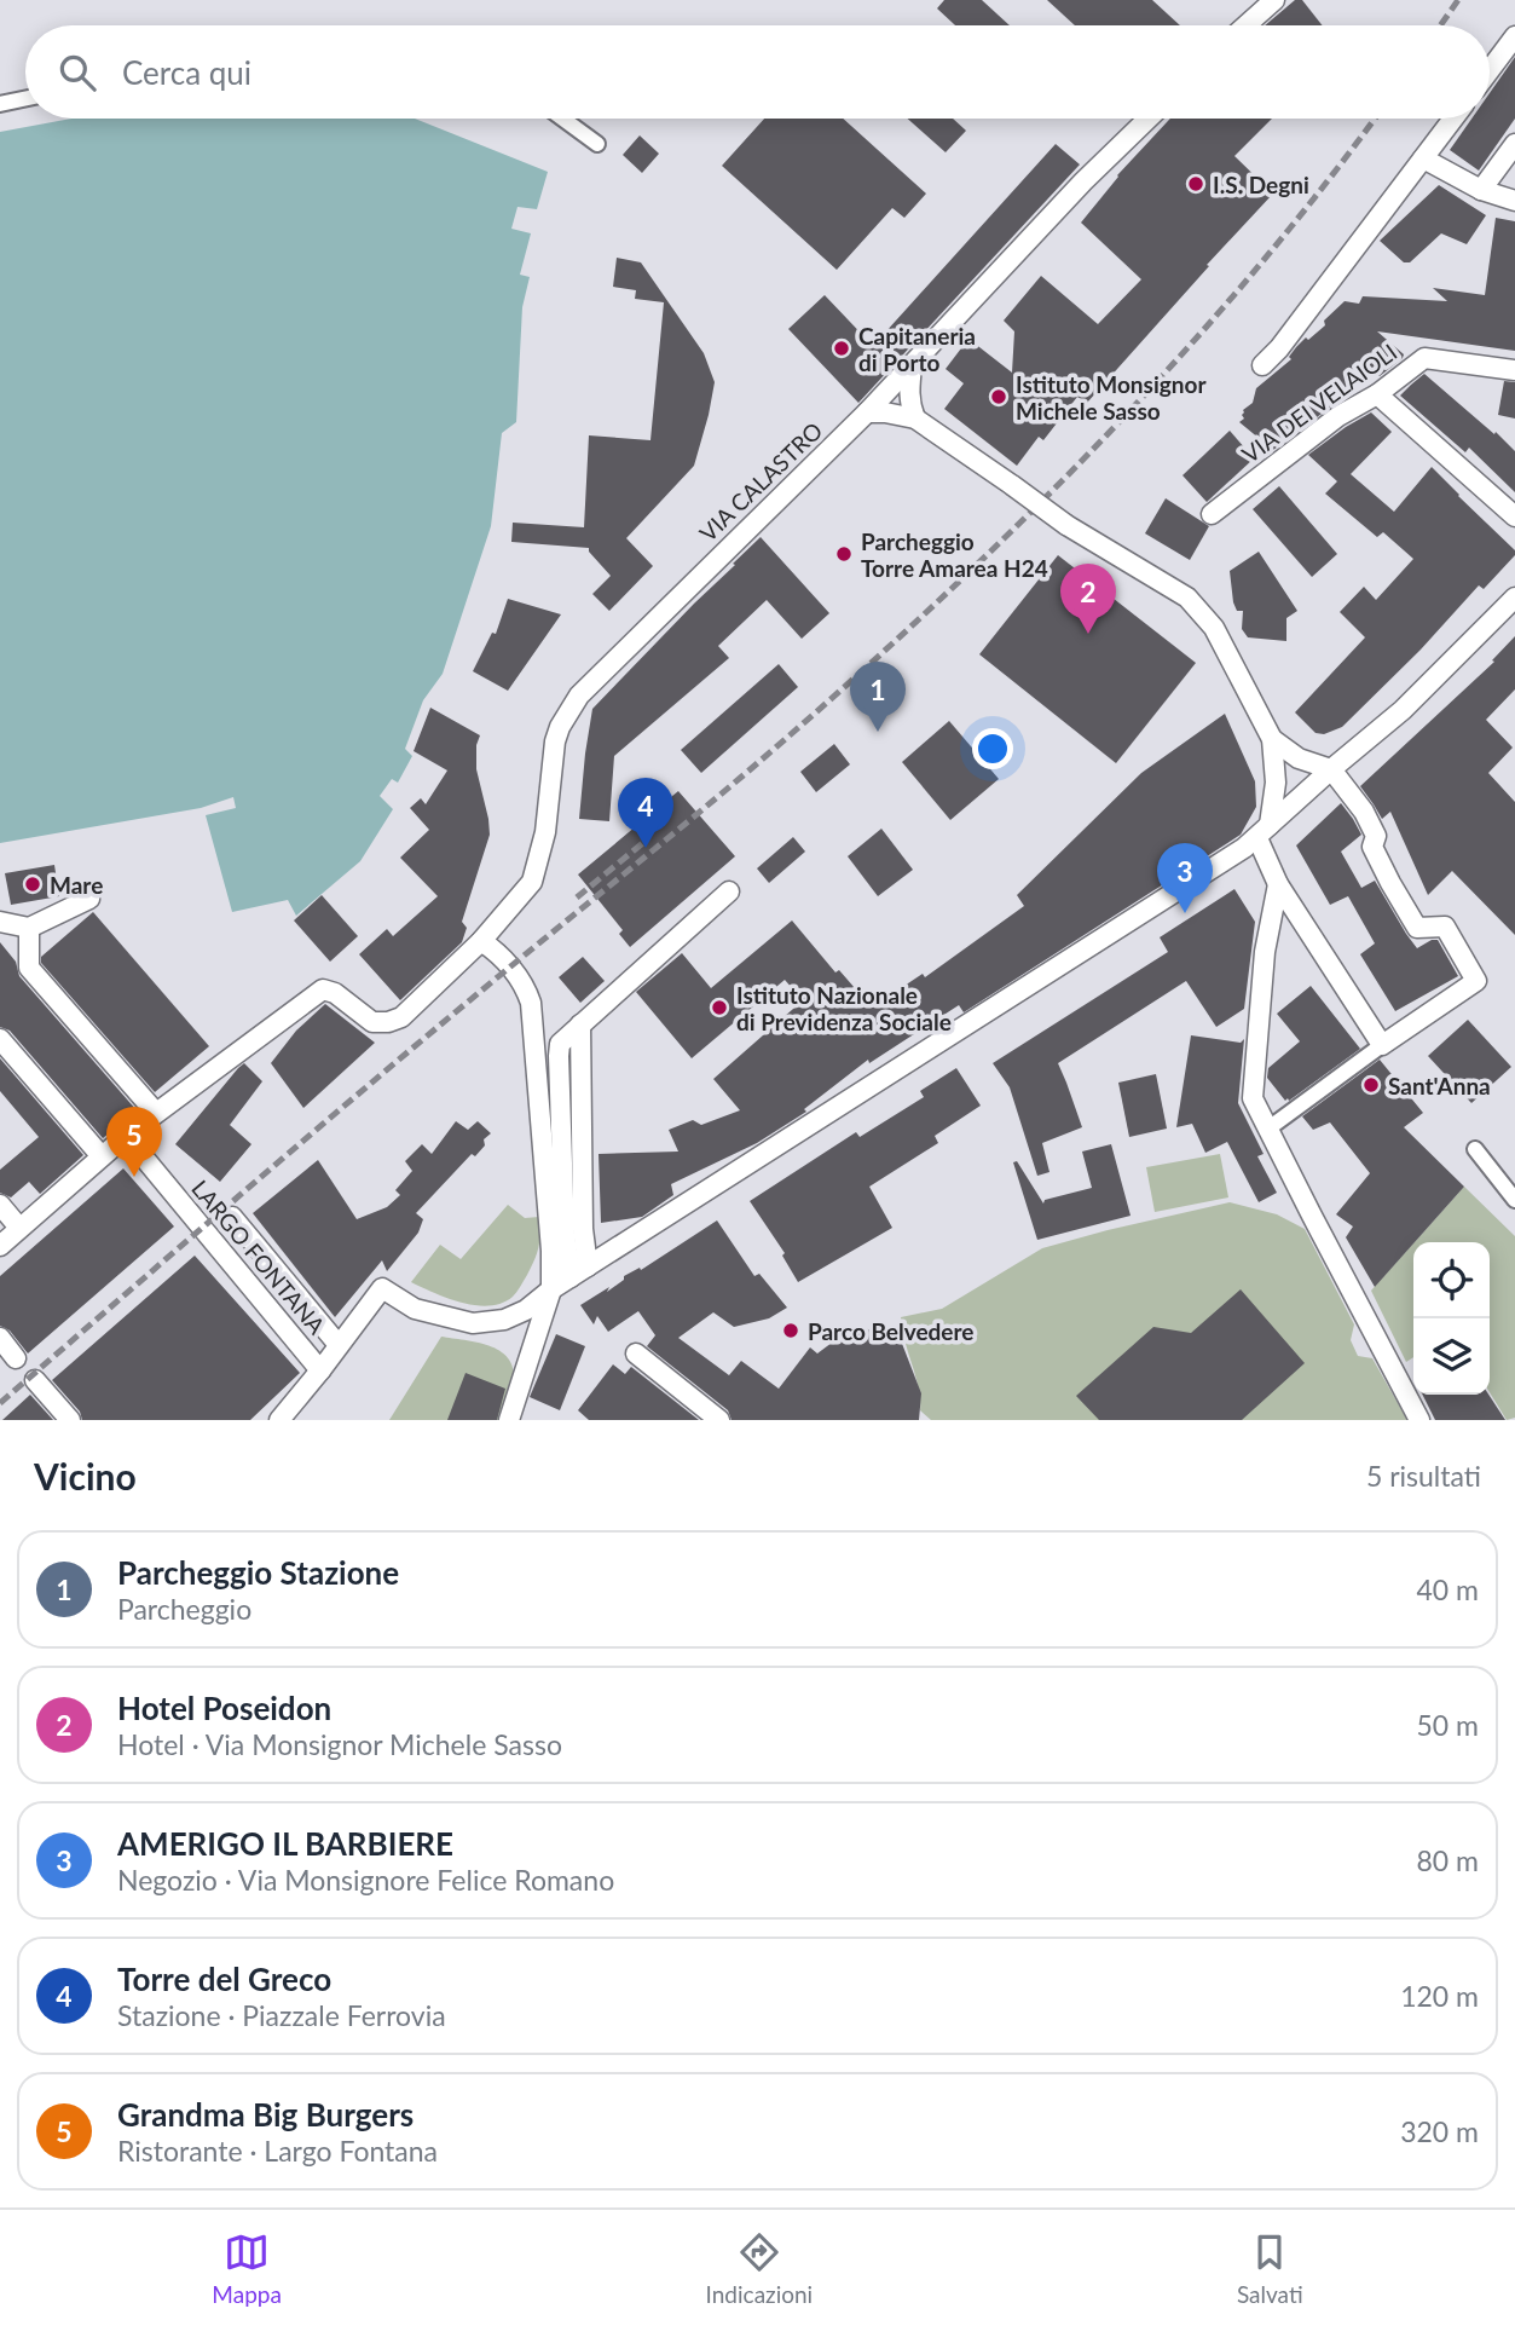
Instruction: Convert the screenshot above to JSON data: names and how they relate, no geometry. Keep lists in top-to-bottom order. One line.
{"streets":{"street":["VIA DEI VELAIOLI","VIA CALASTRO","LARGO FONTANA"]},"places":["I.S. Degni","Capitaneria di Porto","Istituto Monsignor Michele Sasso","Parcheggio Torre Amarea H24","Mare","Istituto Nazionale di Previdenza Sociale","Sant'Anna","Parco Belvedere"],"page":{"search":"Cerca qui","pins":["2","1","4","3","5"],"heading":["Vicino","5 risultati"],"list":[{"mark":"1","name":"Parcheggio Stazione","note":"Parcheggio","value":"40 m"},{"mark":"2","name":"Hotel Poseidon","note":"Hotel · Via Monsignor Michele Sasso","value":"50 m"},{"mark":"3","name":"AMERIGO IL BARBIERE","note":"Negozio · Via Monsignore Felice Romano","value":"80 m"},{"mark":"4","name":"Torre del Greco","note":"Stazione · Piazzale Ferrovia","value":"120 m"},{"mark":"5","name":"Grandma Big Burgers","note":"Ristorante · Largo Fontana","value":"320 m"}],"nav":["Mappa","Indicazioni","Salvati"]}}
